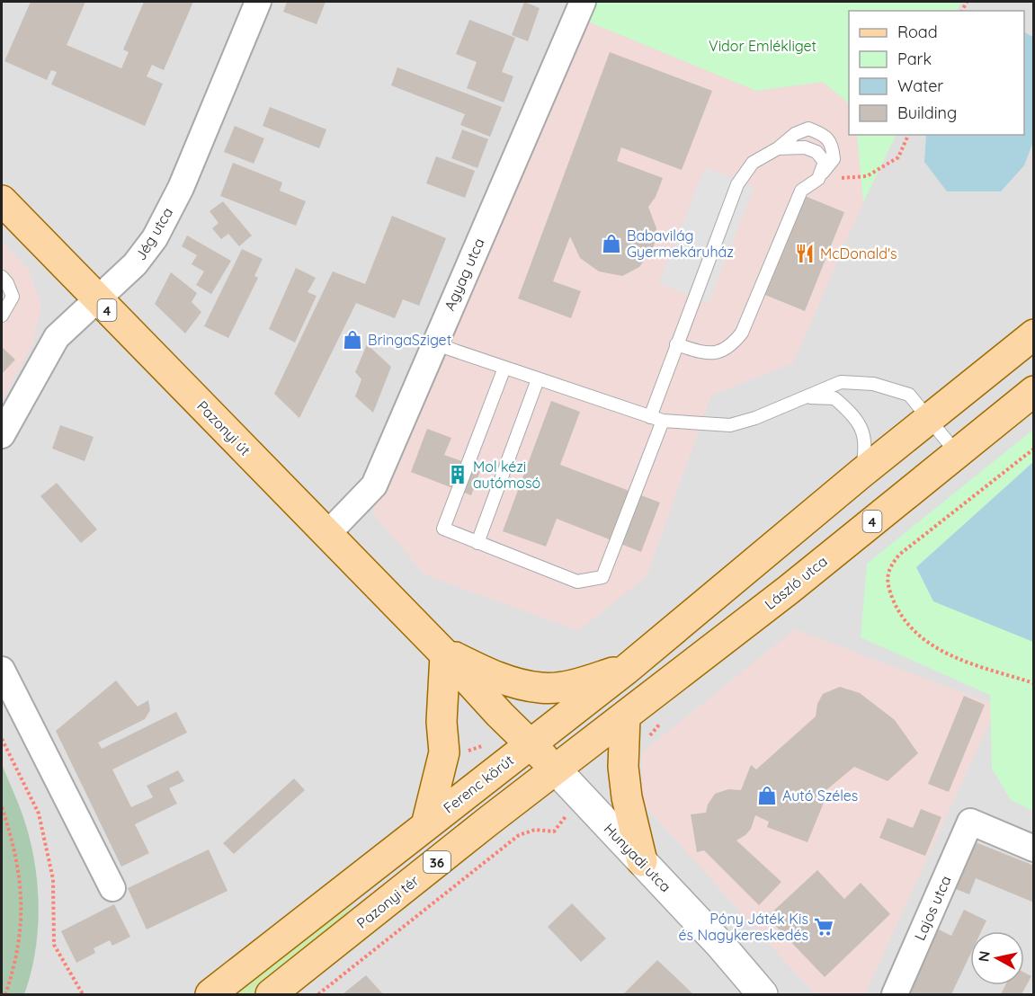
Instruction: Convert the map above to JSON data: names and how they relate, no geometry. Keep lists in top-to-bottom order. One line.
{"streets":{"main road":["4","Pazonyi út","László utca","Ferenc körút","36","Pazonyi tér"],"street":["Jég utca","Agyag utca","Hunyadi utca","Lajos utca"]},"crossings":[["Jég utca","Pazonyi út"],["Agyag utca","Pazonyi út"],["4","Pazonyi út"],["4","László utca"],["4","Ferenc körút"],["4","Hunyadi utca"],["4","Pazonyi tér"],["László utca","Hunyadi utca"],["László utca","Pazonyi tér"],["Ferenc körút","36"],["Hunyadi utca","Pazonyi tér"]],"parks":["Vidor Emlékliget"],"places":{"shop":["Babavilág Gyermekáruház","BringaSziget","Autó Széles"],"restaurant":["McDonald's"],"building":["Mol kézi autómosó"],"supermarket":["Póny Játék Kis és Nagykereskedés"]},"legend":["Road","Park","Water","Building"],"north":"left"}
